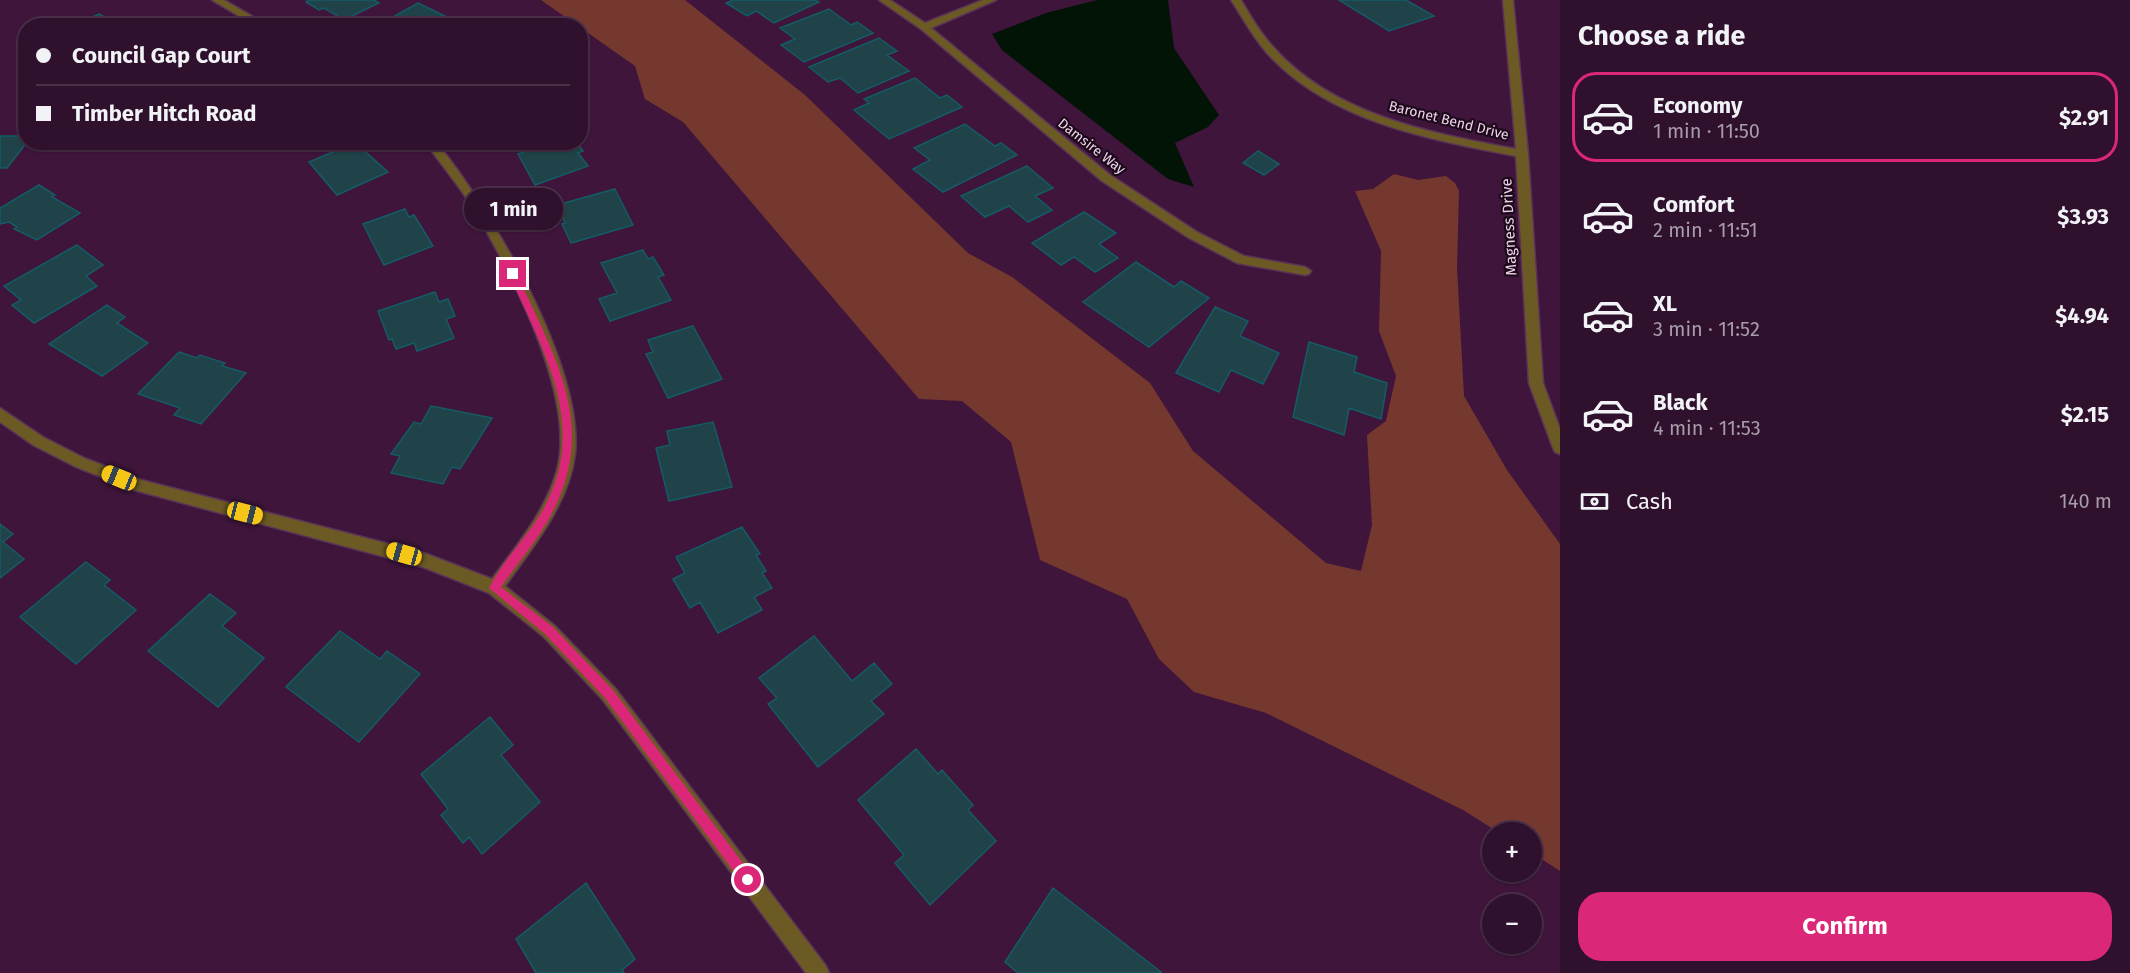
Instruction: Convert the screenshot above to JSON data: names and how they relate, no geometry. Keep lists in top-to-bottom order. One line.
{"streets":{"street":["Baronet Bend Drive","Damsire Way","Magness Drive"]},"crossings":[["Baronet Bend Drive","Magness Drive"]],"page":{"heading":"Choose a ride","banner":["Council Gap Court","Timber Hitch Road"],"list":[{"name":"Economy","note":"1 min · 11:50","value":"$2.91"},{"name":"Comfort","note":"2 min · 11:51","value":"$3.93"},{"name":"XL","note":"3 min · 11:52","value":"$4.94"},{"name":"Black","note":"4 min · 11:53","value":"$2.15"}],"bubble":"1 min","pay":["Cash","140 m"],"map_buttons":["+","−"],"buttons":"Confirm"}}
